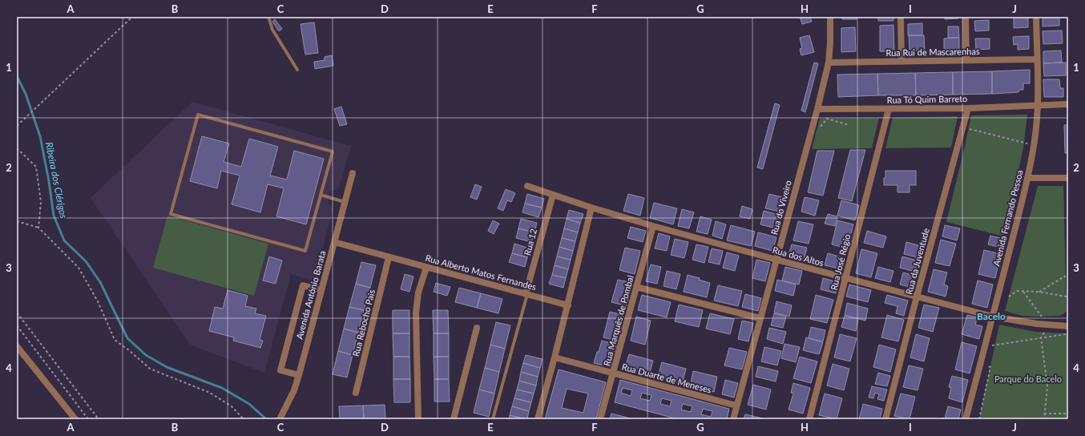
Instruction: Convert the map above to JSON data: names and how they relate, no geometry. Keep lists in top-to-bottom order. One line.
{"streets":{"street":["Rua Rui de Mascarenhas","Rua Tó Quim Barreto","Rua do Viveiro","Avenida Fernando Pessoa","Rua 12","Rua dos Altos","Rua da Juventude","Rua José Régio","Rua Alberto Matos Fernandes","Avenida António Barata","Rua Marquês de Pombal","Rua Rebocho Pais","Rua Duarte de Meneses"]},"crossings":[["Rua Rui de Mascarenhas","Rua do Viveiro"],["Rua Rui de Mascarenhas","Avenida Fernando Pessoa"],["Rua Tó Quim Barreto","Rua do Viveiro"],["Rua Tó Quim Barreto","Avenida Fernando Pessoa"],["Rua Tó Quim Barreto","Rua da Juventude"],["Rua Tó Quim Barreto","Rua José Régio"],["Rua do Viveiro","Rua dos Altos"],["Rua do Viveiro","Rua Duarte de Meneses"],["Avenida Fernando Pessoa","Rua dos Altos"],["Rua 12","Rua dos Altos"],["Rua 12","Rua Alberto Matos Fernandes"],["Rua dos Altos","Rua da Juventude"],["Rua dos Altos","Rua José Régio"],["Rua dos Altos","Rua Marquês de Pombal"],["Rua Alberto Matos Fernandes","Avenida António Barata"],["Rua Alberto Matos Fernandes","Rua Rebocho Pais"],["Rua Marquês de Pombal","Rua Duarte de Meneses"]],"districts":["Bacelo"],"water":["Ribeira dos Clérigos"],"parks":["Parque do Bacelo"],"grid":{"columns":["A","B","C","D","E","F","G","H","I","J"],"rows":["1","2","3","4"]}}
